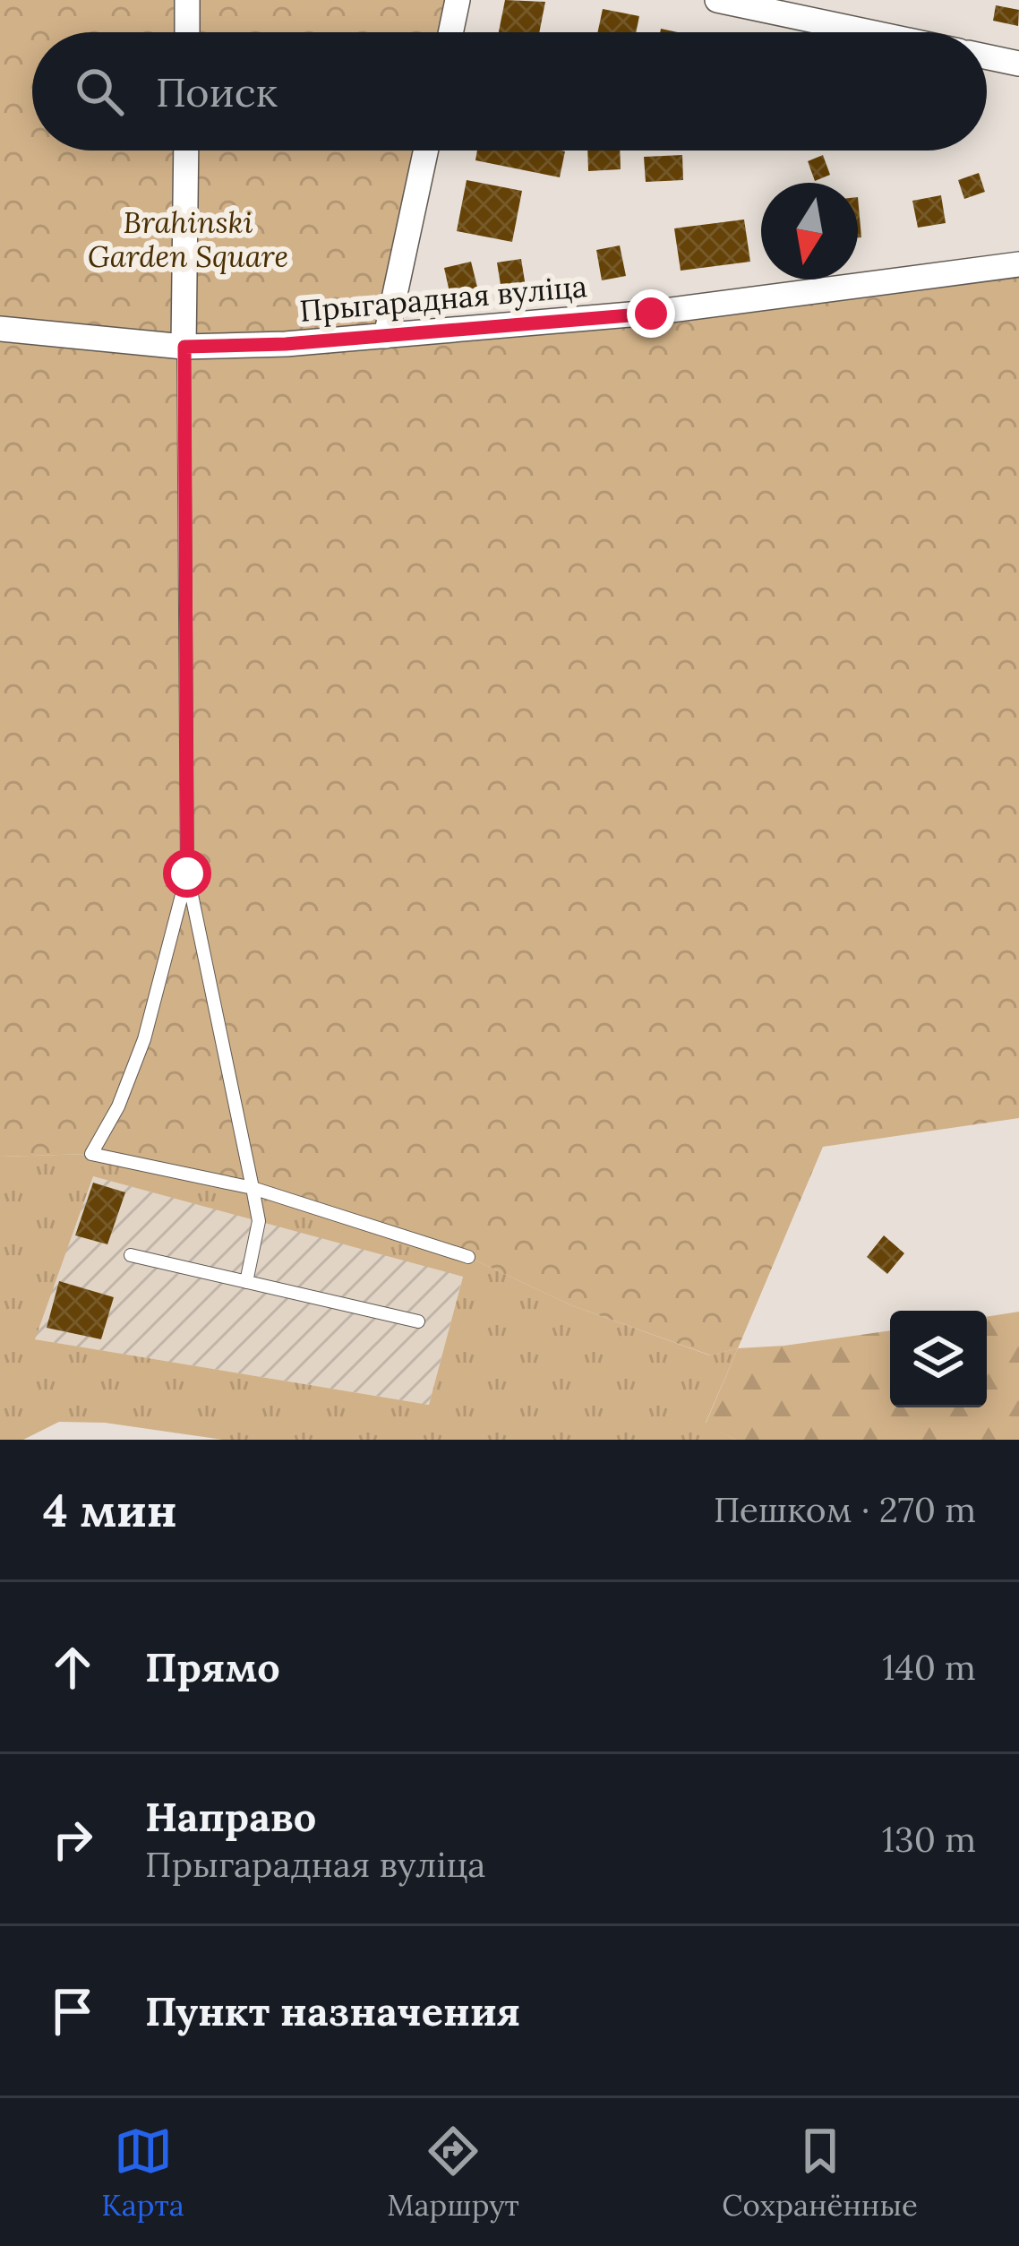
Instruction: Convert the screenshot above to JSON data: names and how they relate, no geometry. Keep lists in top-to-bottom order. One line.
{"streets":{"street":["Прыгарадная вуліца"]},"parks":["Brahinski Garden Square"],"north":"bottom","page":{"search":"Поиск","heading":["4 мин","Пешком · 270 m"],"list":[["Прямо","140 m"],["Направо","Прыгарадная вуліца","130 m"],"Пункт назначения"],"nav":["Карта","Маршрут","Сохранённые"]}}
